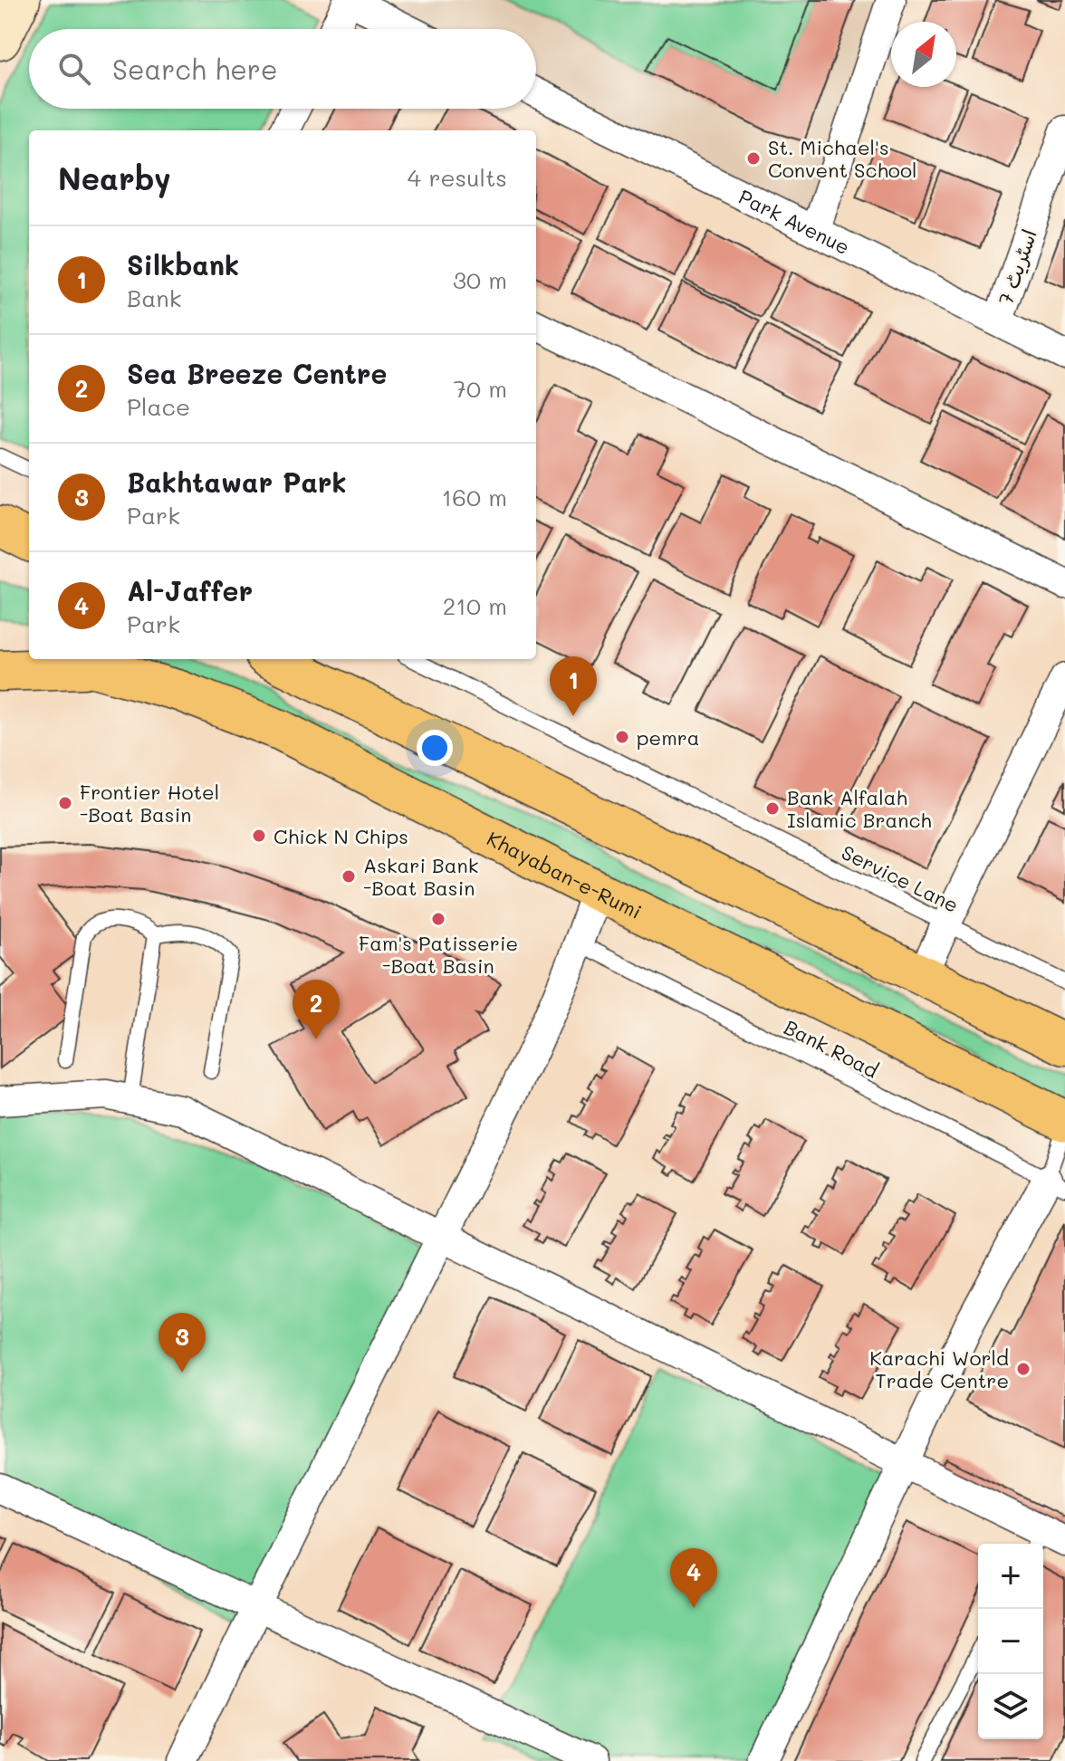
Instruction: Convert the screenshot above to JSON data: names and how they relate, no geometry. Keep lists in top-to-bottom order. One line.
{"streets":{"main road":["Khayaban-e-Rumi"],"street":["Park Avenue","اسٹریٹ 7"],"lane":["Service Lane","Bank Road"]},"crossings":[["Park Avenue","اسٹریٹ 7"]],"places":["St. Michael's Convent School","pemra","Frontier Hotel -Boat Basin","Bank Alfalah Islamic Branch","Chick N Chips","Askari Bank -Boat Basin","Fam's Patisserie -Boat Basin","Karachi World Trade Centre"],"north":"top right","page":{"search":"Search here","heading":["Nearby","4 results"],"list":[{"mark":"1","name":"Silkbank","note":"Bank","value":"30 m"},{"mark":"2","name":"Sea Breeze Centre","note":"Place","value":"70 m"},{"mark":"3","name":"Bakhtawar Park","note":"Park","value":"160 m"},{"mark":"4","name":"Al-Jaffer","note":"Park","value":"210 m"}],"pins":["1","2","3","4"],"map_buttons":["+","−"]}}
